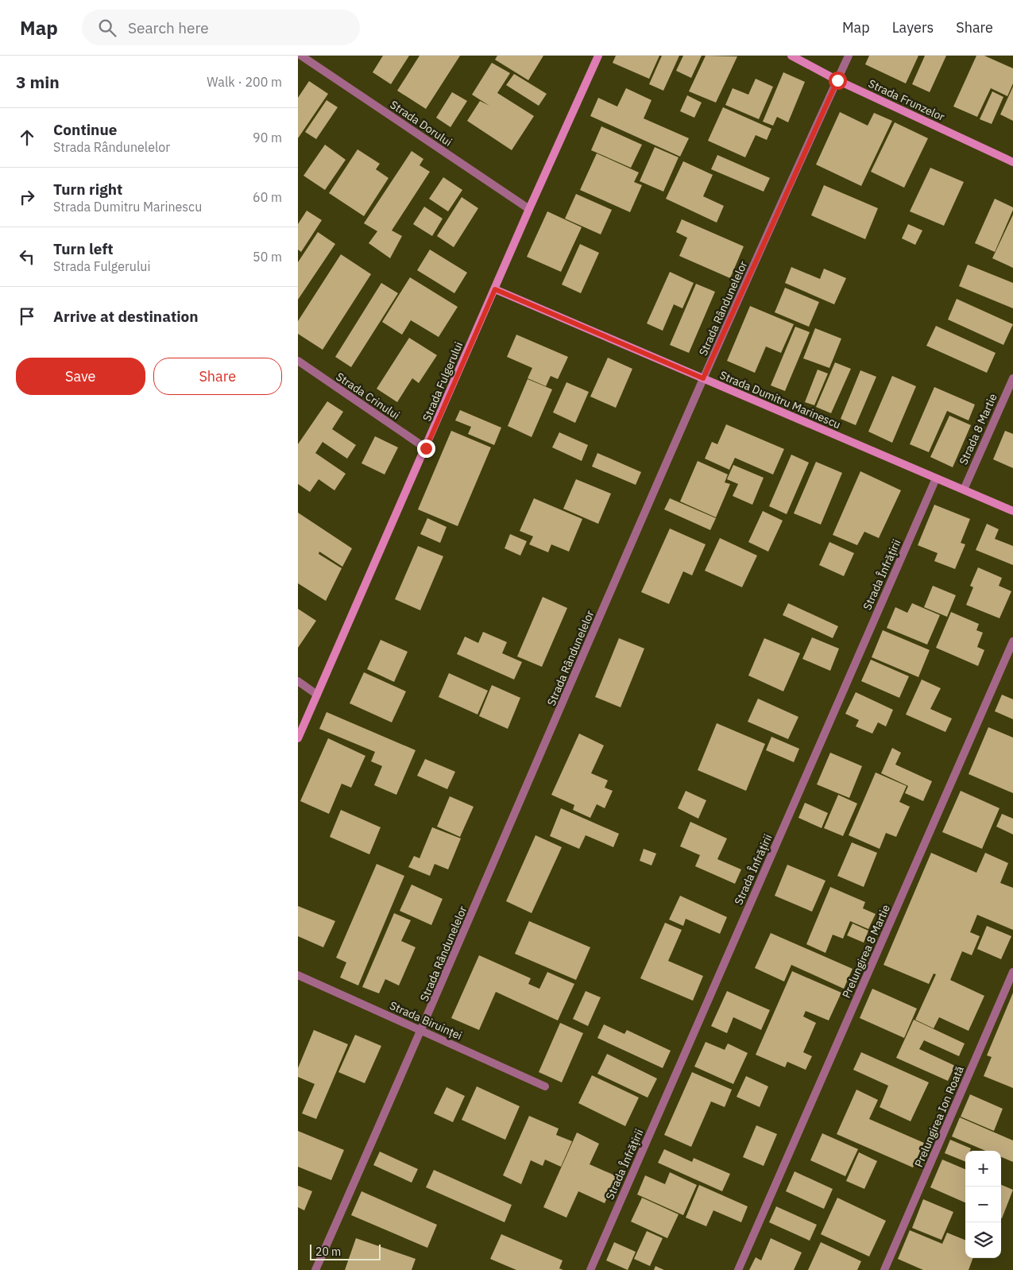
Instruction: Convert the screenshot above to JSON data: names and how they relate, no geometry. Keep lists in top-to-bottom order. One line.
{"streets":{"street":["Strada Frunzelor","Strada Dorului","Strada Rândunelelor","Strada Fulgerului","Strada Crinului","Strada Dumitru Marinescu","Strada 8 Martie","Strada Înfrățirii","Prelungirea 8 Martie","Strada Biruinței","Prelungirea Ion Roată"]},"crossings":[["Strada Frunzelor","Strada Rândunelelor"],["Strada Dorului","Strada Fulgerului"],["Strada Rândunelelor","Strada Dumitru Marinescu"],["Strada Rândunelelor","Strada Biruinței"],["Strada Fulgerului","Strada Crinului"],["Strada Fulgerului","Strada Dumitru Marinescu"],["Strada Dumitru Marinescu","Strada 8 Martie"],["Strada Dumitru Marinescu","Strada Înfrățirii"]],"scale_bar":"20 m","page":{"header":"Map","search":"Search here","nav":["Map","Layers","Share"],"heading":["3 min","Walk · 200 m"],"list":[["Continue","Strada Rândunelelor","90 m"],["Turn right","Strada Dumitru Marinescu","60 m"],["Turn left","Strada Fulgerului","50 m"],"Arrive at destination"],"buttons":["Save","Share"],"map_buttons":["+","−"],"scale":"20 m"}}
